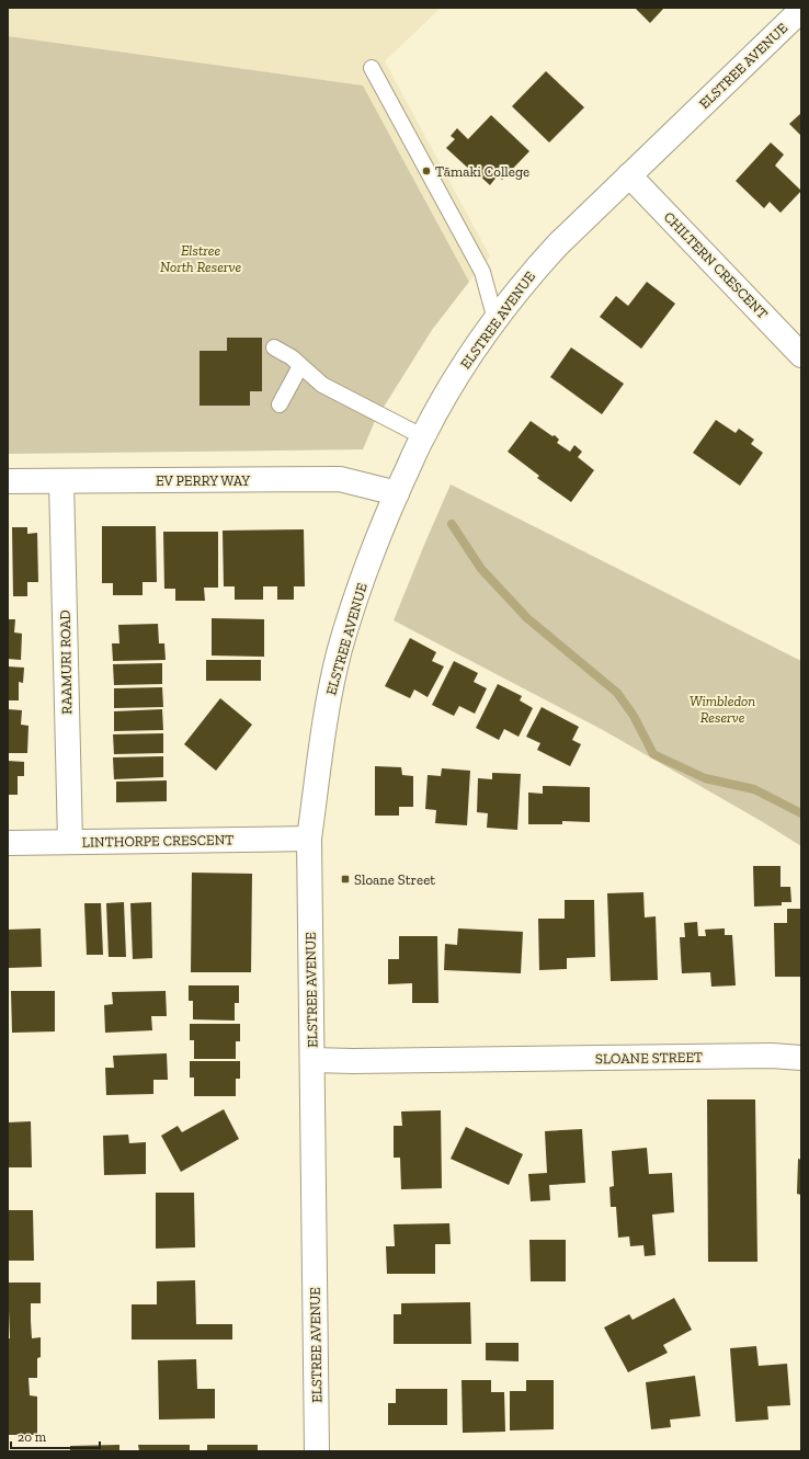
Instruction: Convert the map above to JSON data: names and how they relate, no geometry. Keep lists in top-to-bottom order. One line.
{"streets":{"street":["ELSTREE AVENUE","CHILTERN CRESCENT","EV PERRY WAY","RAAMURI ROAD","LINTHORPE CRESCENT","SLOANE STREET"]},"crossings":[["ELSTREE AVENUE","CHILTERN CRESCENT"],["ELSTREE AVENUE","EV PERRY WAY"],["ELSTREE AVENUE","LINTHORPE CRESCENT"],["ELSTREE AVENUE","SLOANE STREET"],["EV PERRY WAY","RAAMURI ROAD"],["RAAMURI ROAD","LINTHORPE CRESCENT"]],"parks":["Elstree North Reserve","Wimbledon Reserve"],"places":{"other":["Tāmaki College"],"transit":["Sloane Street"]},"scale_bar":"20 m"}
